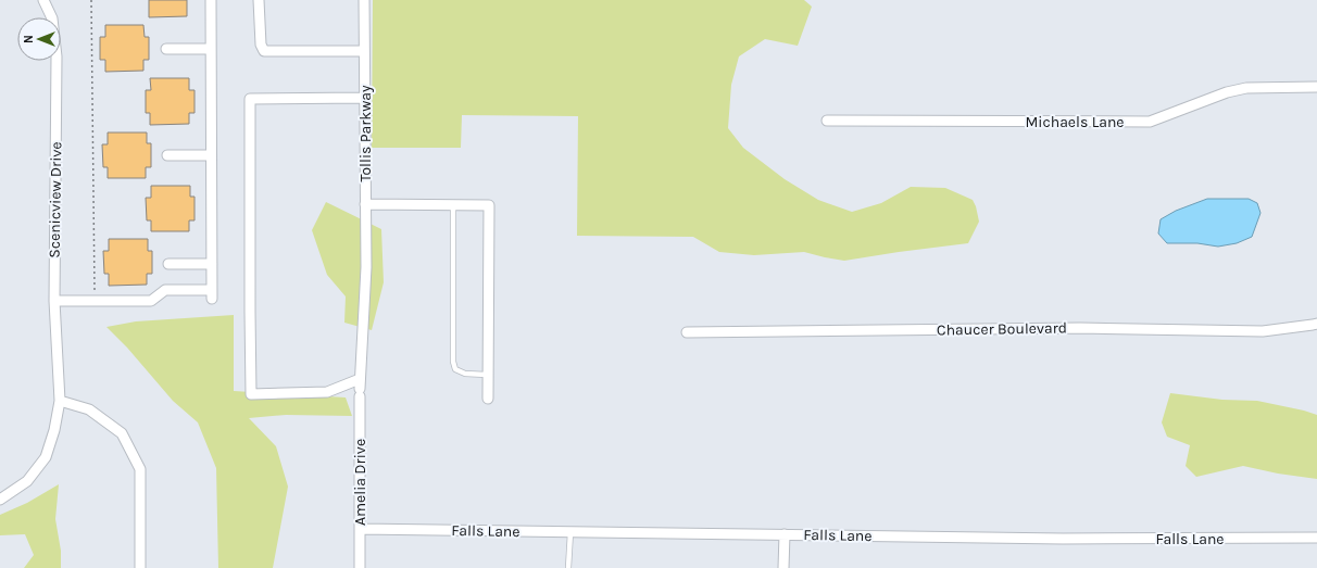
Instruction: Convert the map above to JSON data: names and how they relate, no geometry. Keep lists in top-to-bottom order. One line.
{"streets":{"street":["Michaels Lane","Tollis Parkway","Scenicview Drive","Chaucer Boulevard","Amelia Drive","Falls Lane"]},"crossings":[["Tollis Parkway","Amelia Drive"],["Amelia Drive","Falls Lane"]],"north":"left"}
